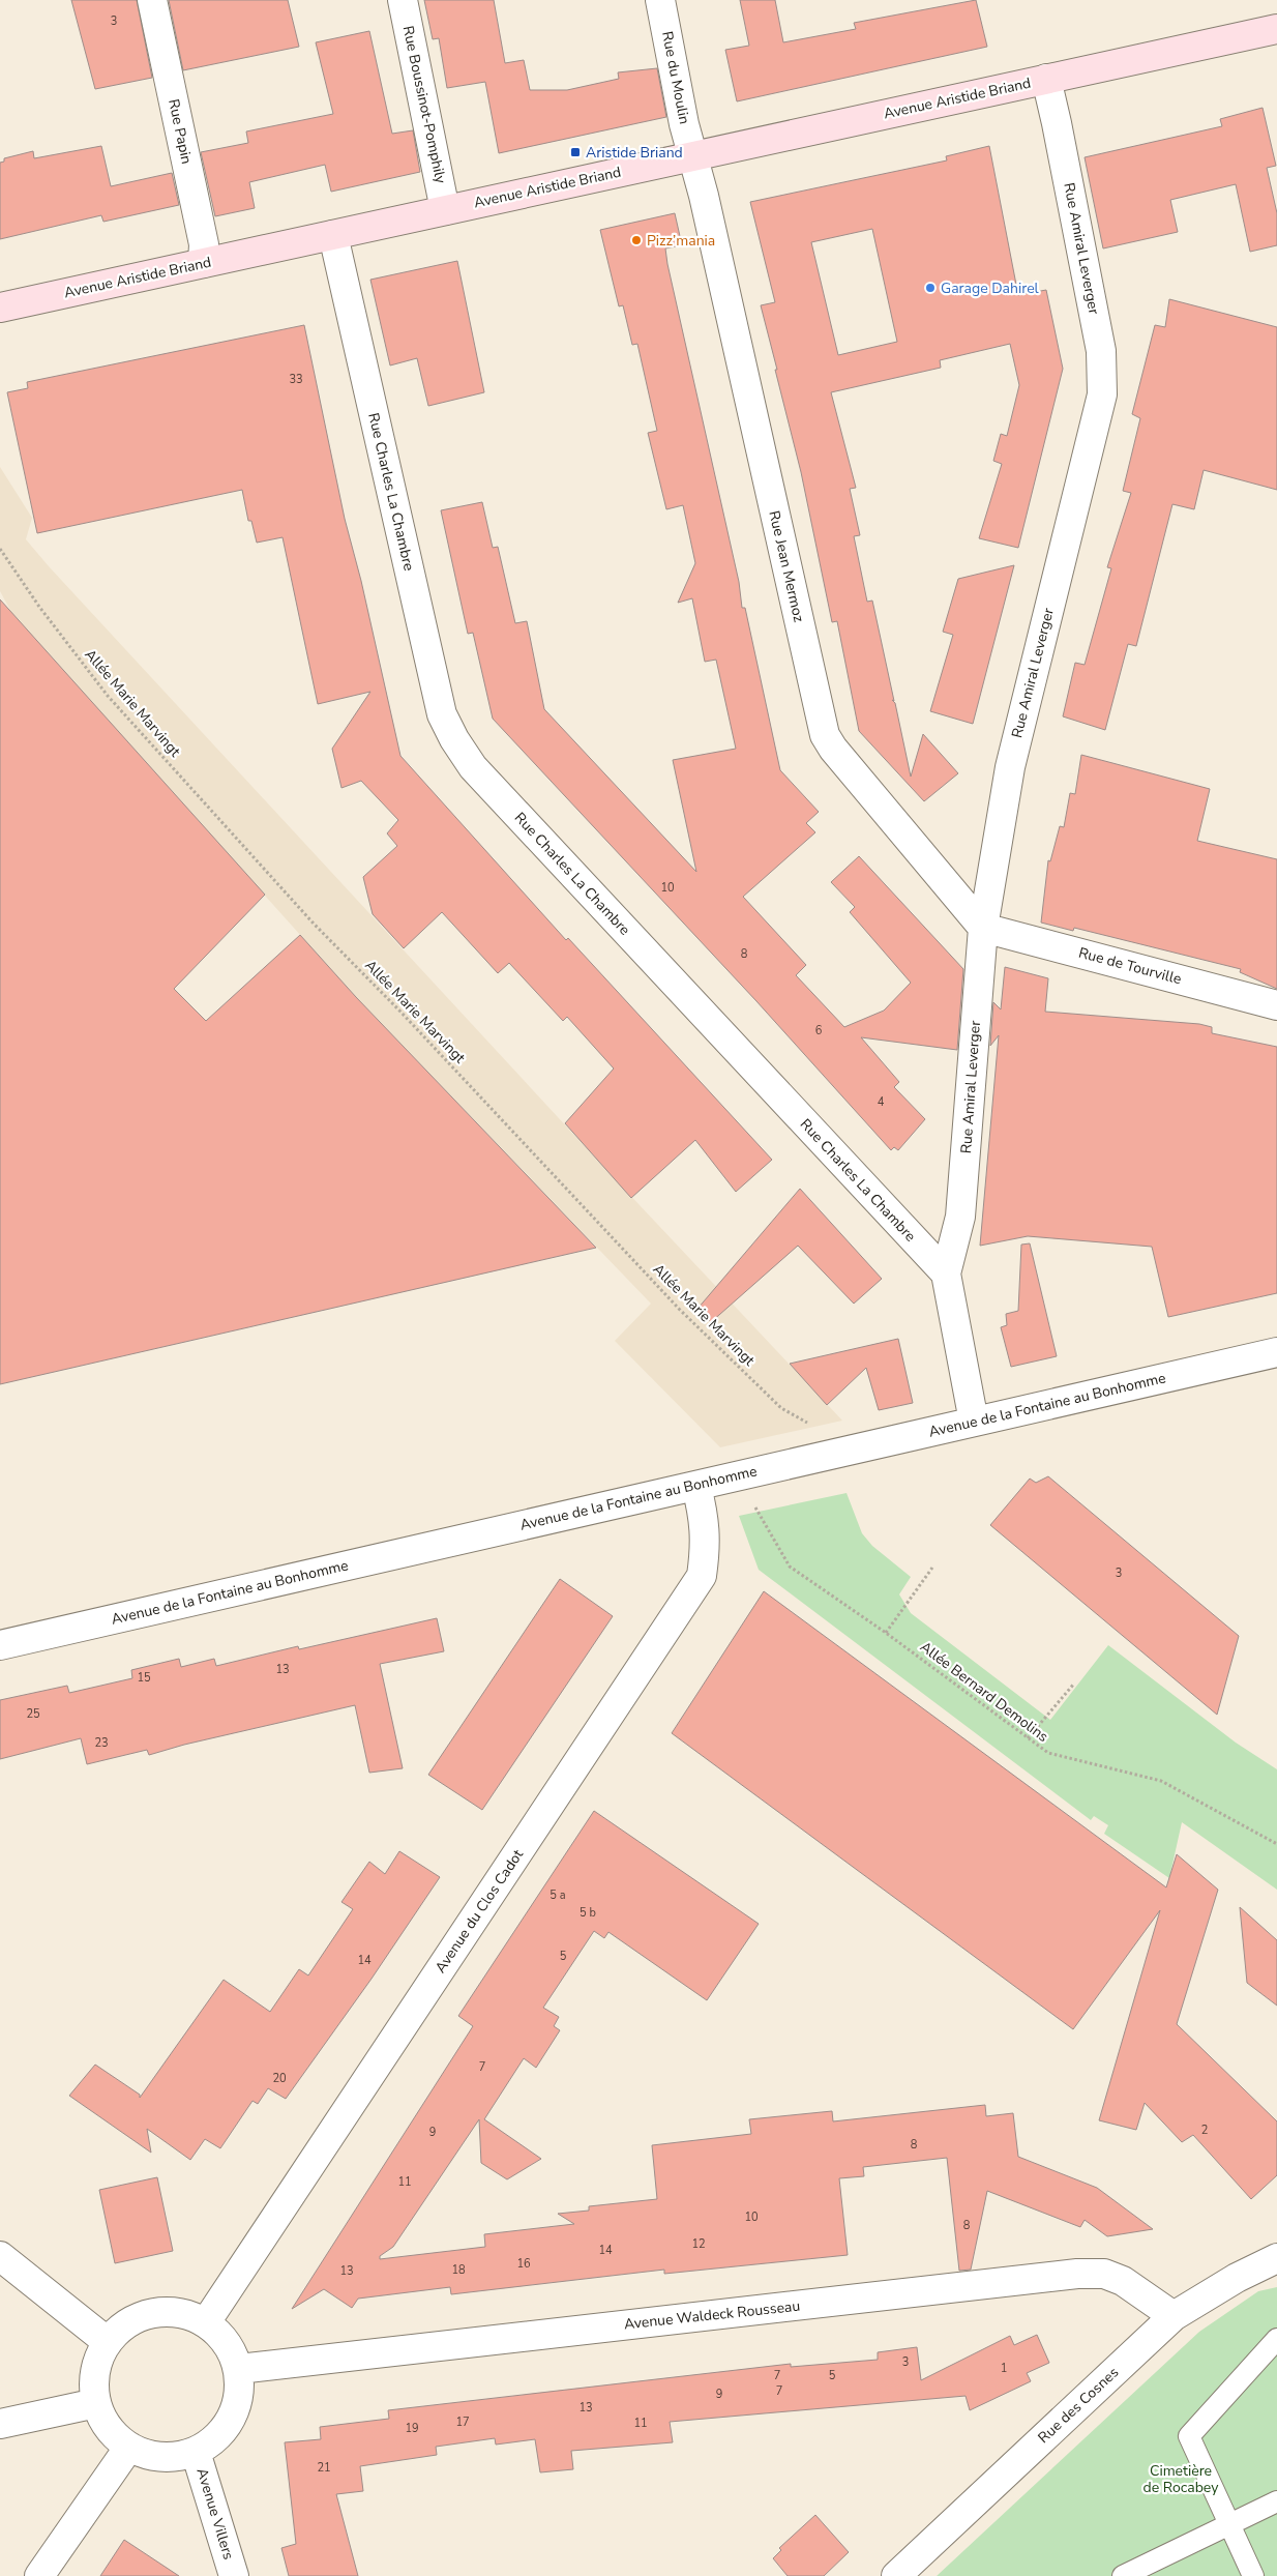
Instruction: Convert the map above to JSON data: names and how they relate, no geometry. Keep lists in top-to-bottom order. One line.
{"streets":{"main road":["Avenue Aristide Briand"],"street":["Rue du Moulin","Rue Boussinot-Pomphily","Rue Papin","Rue Amiral Leverger","Rue Charles La Chambre","Rue Jean Mermoz","Rue de Tourville","Avenue de la Fontaine au Bonhomme","Avenue du Clos Cadot","Avenue Waldeck Rousseau","Rue des Cosnes","Avenue Villers"],"path":["Allée Marie Marvingt","Allée Bernard Demolins"]},"crossings":[["Rue du Moulin","Avenue Aristide Briand"],["Rue du Moulin","Rue Jean Mermoz"],["Avenue Aristide Briand","Rue Boussinot-Pomphily"],["Avenue Aristide Briand","Rue Papin"],["Avenue Aristide Briand","Rue Amiral Leverger"],["Avenue Aristide Briand","Rue Charles La Chambre"],["Avenue Aristide Briand","Rue Jean Mermoz"],["Rue Amiral Leverger","Rue Charles La Chambre"],["Rue Amiral Leverger","Rue Jean Mermoz"],["Rue Amiral Leverger","Rue de Tourville"],["Rue Jean Mermoz","Rue de Tourville"],["Allée Marie Marvingt","Avenue de la Fontaine au Bonhomme"],["Avenue de la Fontaine au Bonhomme","Allée Bernard Demolins"],["Avenue de la Fontaine au Bonhomme","Avenue du Clos Cadot"],["Avenue du Clos Cadot","Avenue Waldeck Rousseau"],["Avenue du Clos Cadot","Avenue Villers"],["Avenue Waldeck Rousseau","Rue des Cosnes"],["Avenue Waldeck Rousseau","Avenue Villers"]],"parks":["Cimetière de Rocabey"],"places":{"transit":["Aristide Briand"],"other":["Pizz’mania","Garage Dahirel"]},"house_numbers":["3","33","10","8","6","4","3","13","15","25","23","5 a","5 b","5","14","7","20","2","9","8","11","10","8","12","14","16","18","13","3","1","7","5","7","9","13","17","11","19","21"]}
